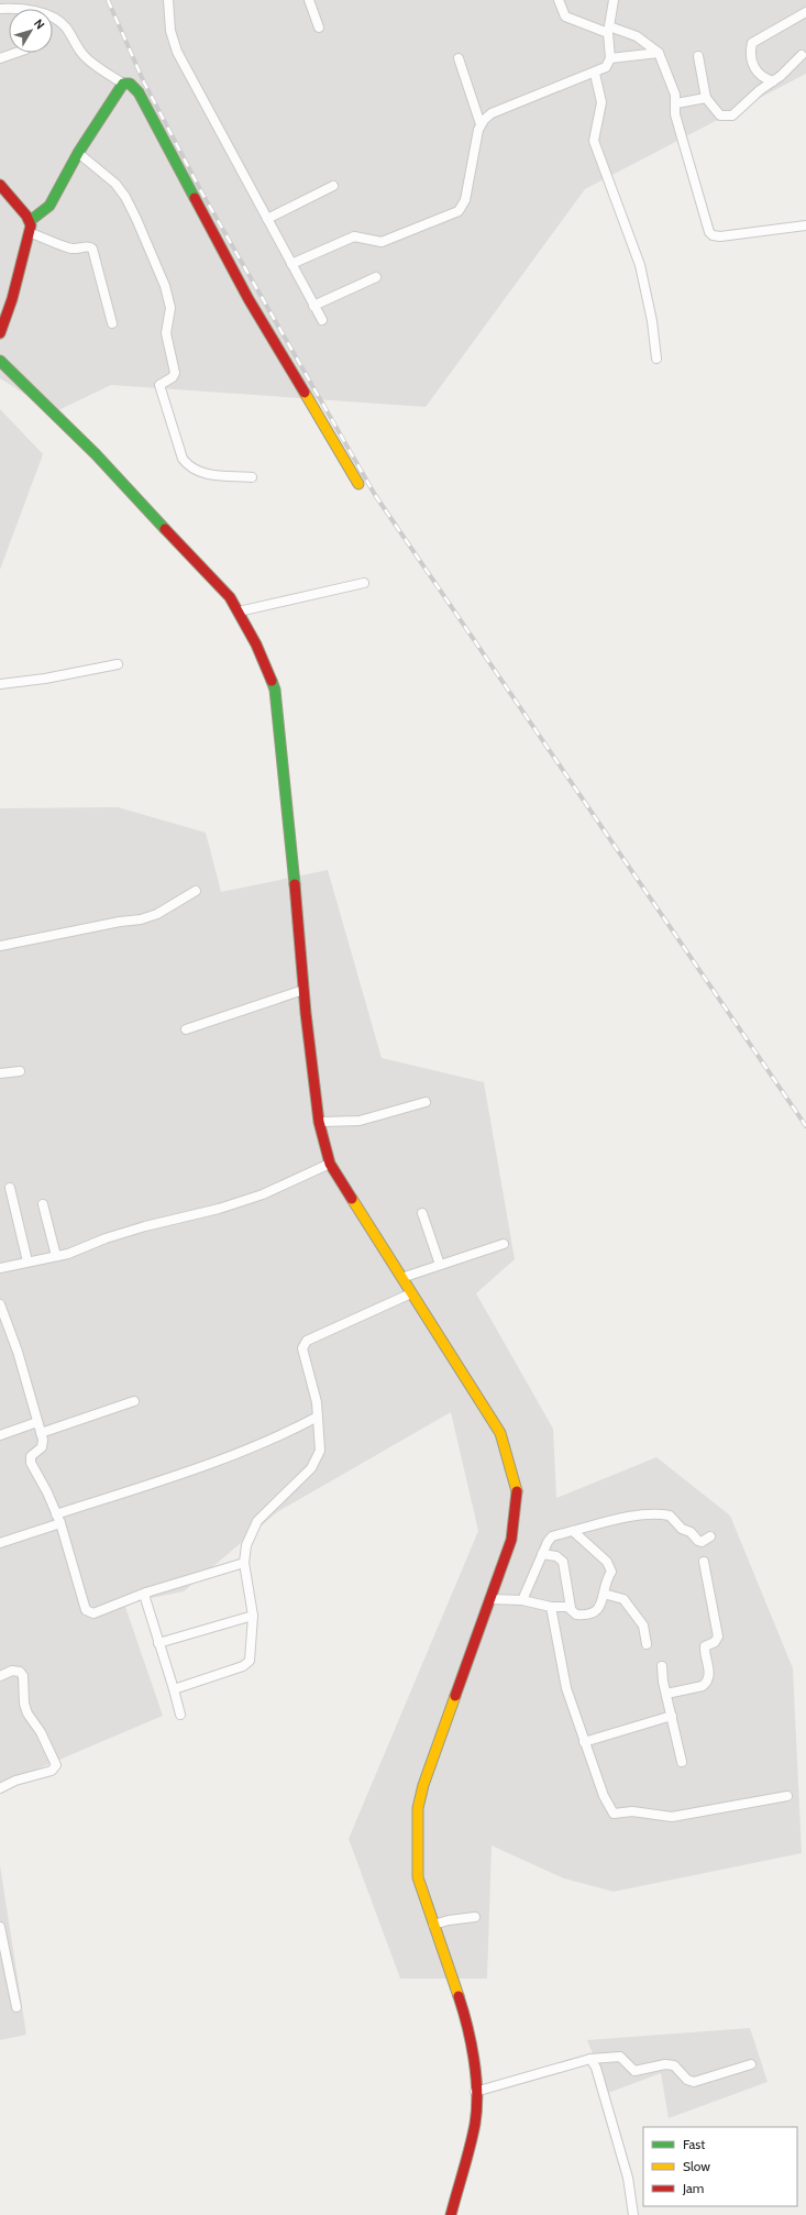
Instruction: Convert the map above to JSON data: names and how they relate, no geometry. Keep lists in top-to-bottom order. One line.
{"legend":["Fast","Slow","Jam"],"north":"top right"}
